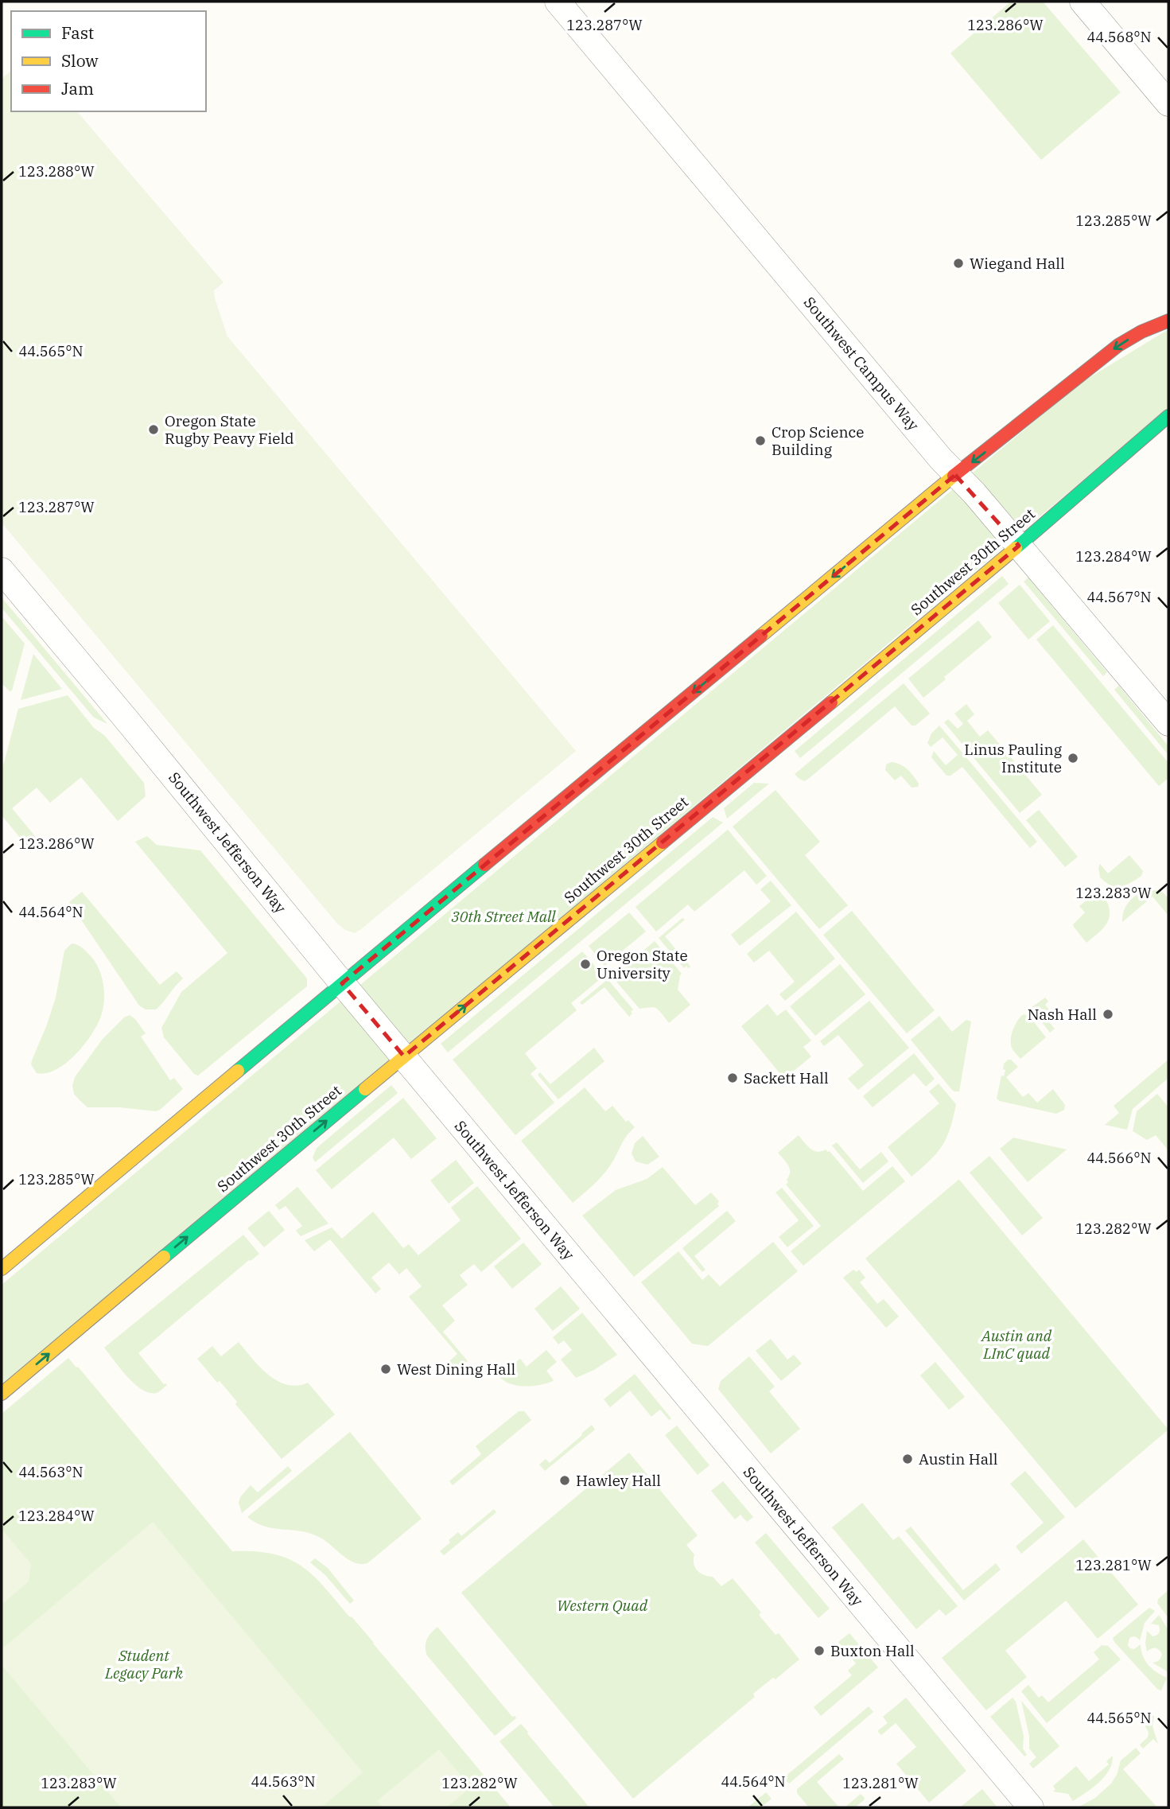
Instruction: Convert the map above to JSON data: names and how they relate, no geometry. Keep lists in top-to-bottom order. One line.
{"streets":{"street":["Southwest Campus Way","Southwest 30th Street","Southwest Jefferson Way"]},"crossings":[["Southwest Campus Way","Southwest 30th Street"],["Southwest 30th Street","Southwest Jefferson Way"]],"parks":["30th Street Mall","Austin and LInC quad","Western Quad","Student Legacy Park"],"places":["Wiegand Hall","Oregon State Rugby Peavy Field","Crop Science Building","Linus Pauling Institute","Oregon State University","Nash Hall","Sackett Hall","West Dining Hall","Austin Hall","Hawley Hall","Buxton Hall"],"legend":["Fast","Slow","Jam"],"coordinates":["123.286°W","123.287°W","44.568°N","123.288°W","123.285°W","44.565°N","123.284°W","44.567°N","123.283°W","44.564°N","44.566°N","123.282°W","44.563°N","123.281°W"]}
